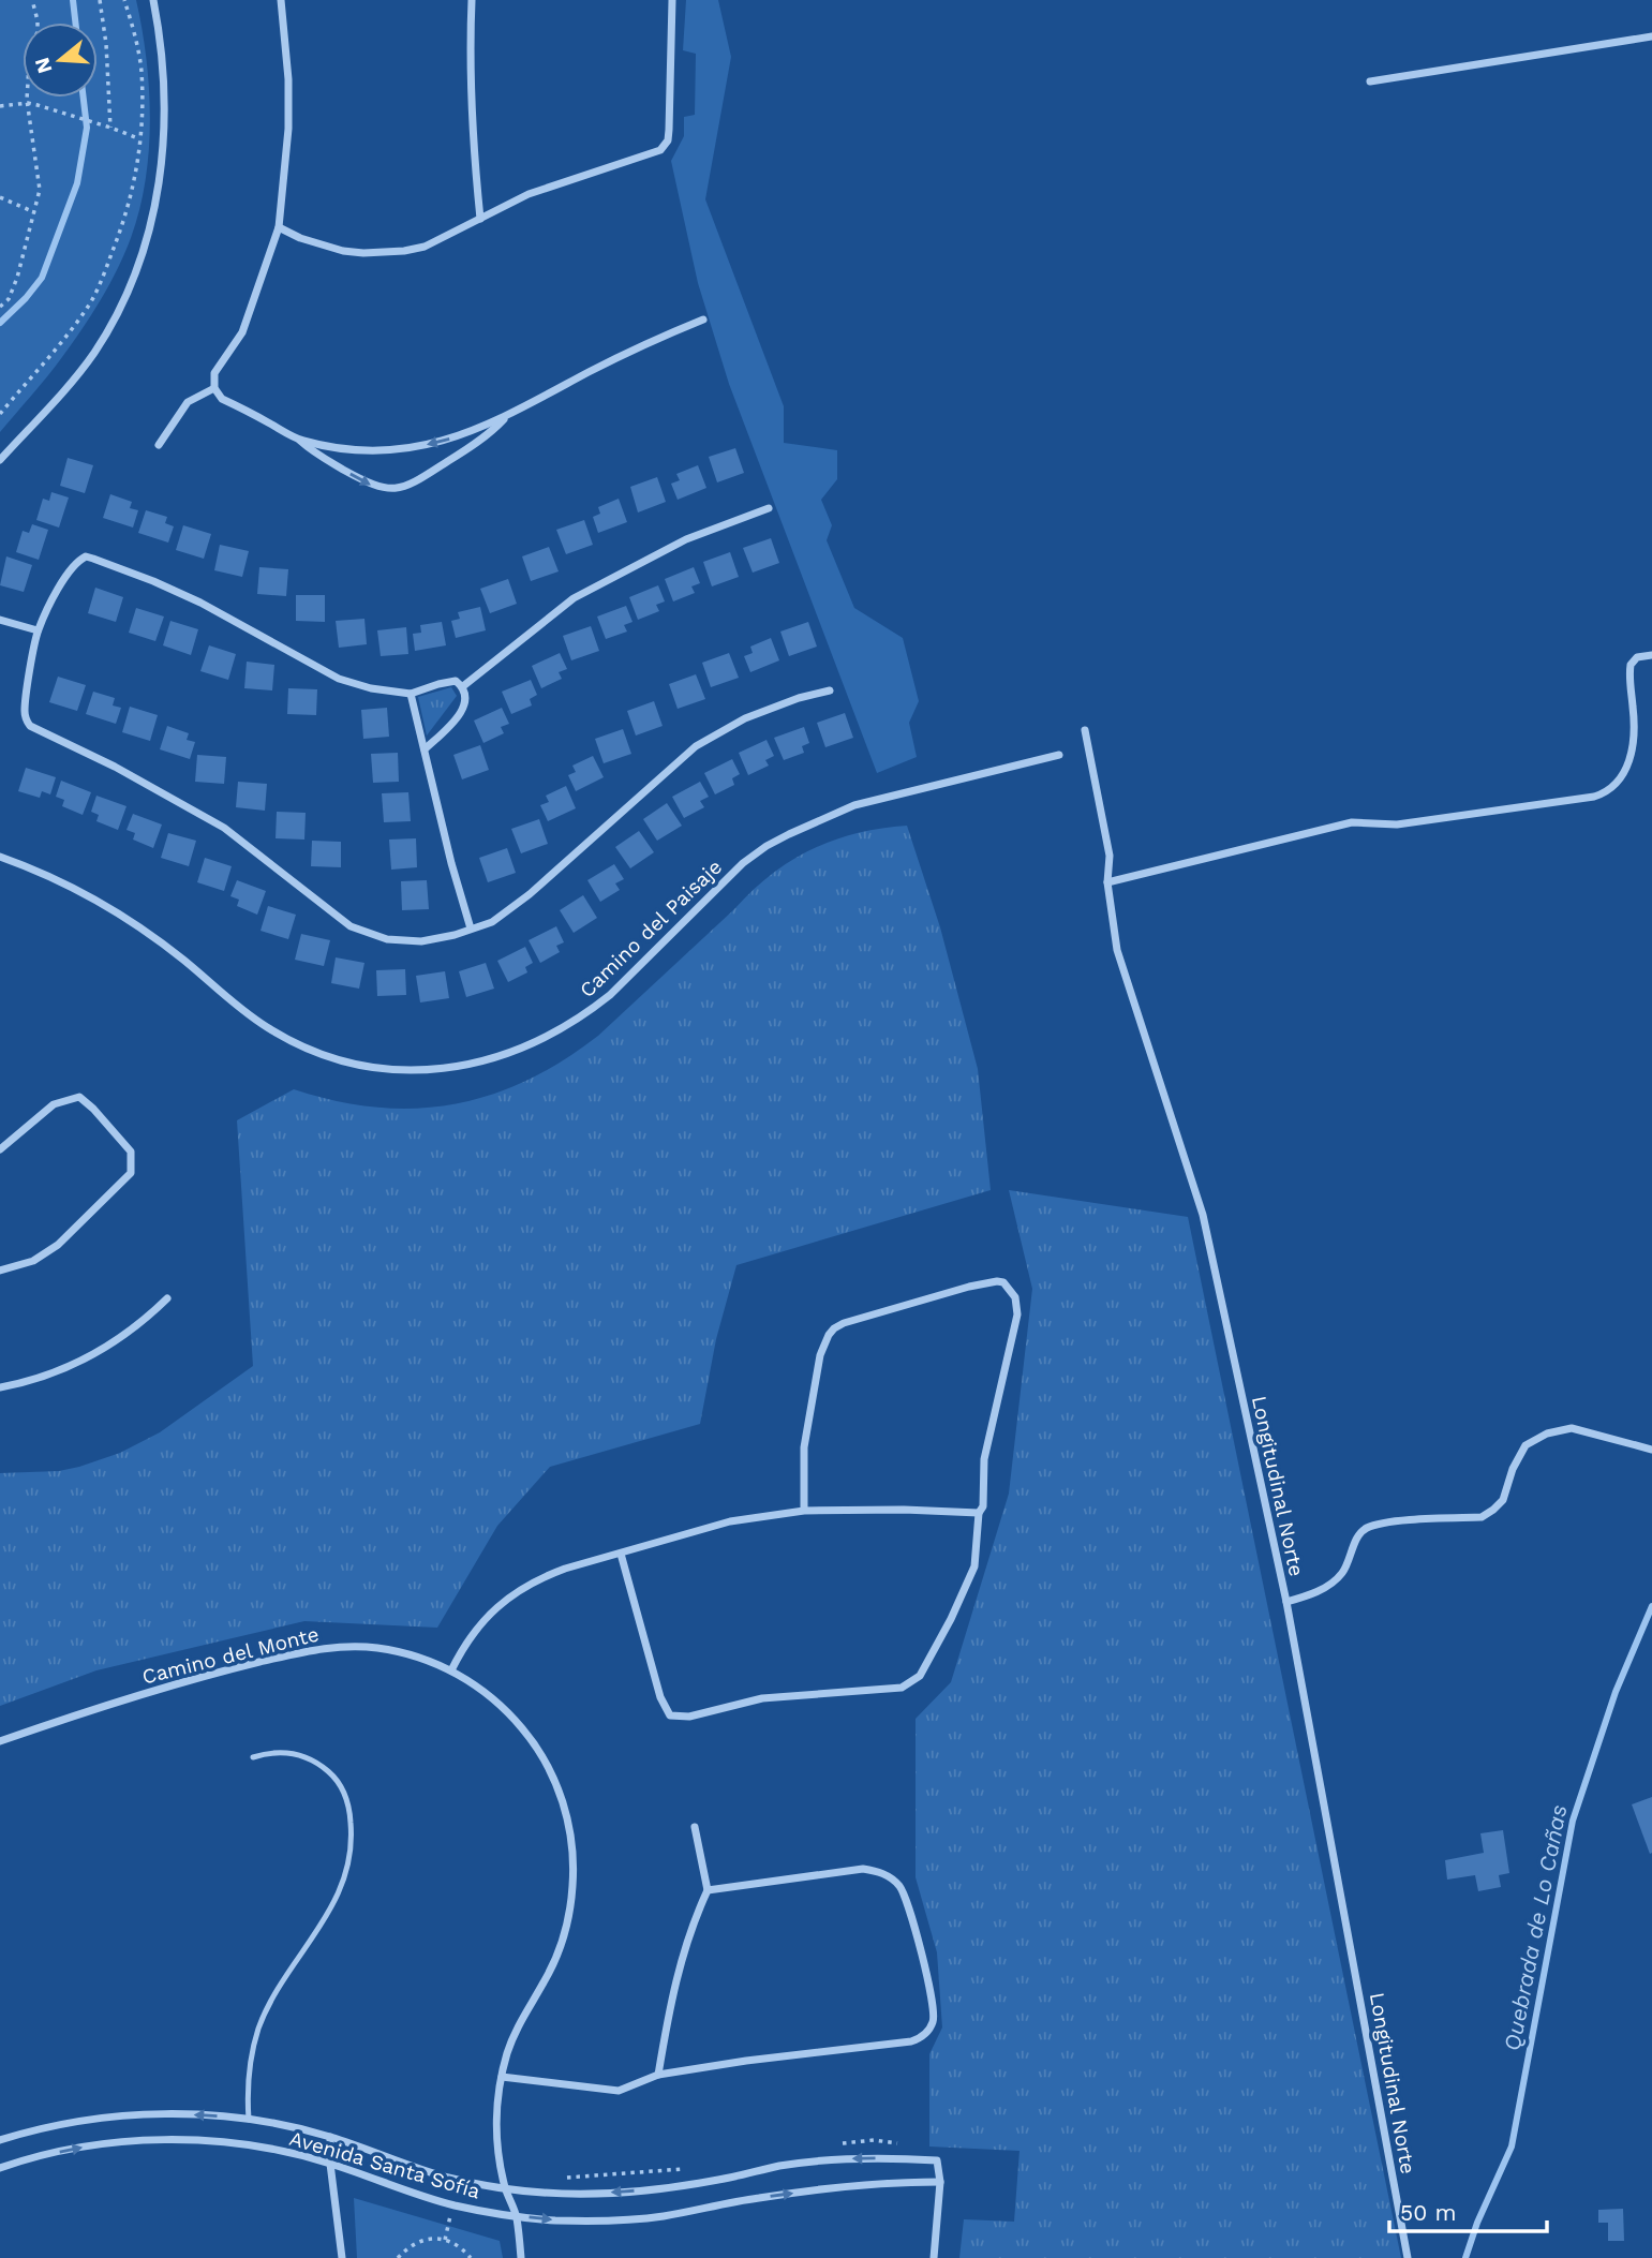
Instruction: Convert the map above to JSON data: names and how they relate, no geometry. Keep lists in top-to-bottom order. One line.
{"streets":{"street":["Camino del Paisaje","Longitudinal Norte","Camino del Monte","Avenida Santa Sofía"]},"crossings":[["Camino del Monte","Avenida Santa Sofía"]],"water":["Quebrada de Lo Cañas"],"scale_bar":"50 m","north":"left"}
